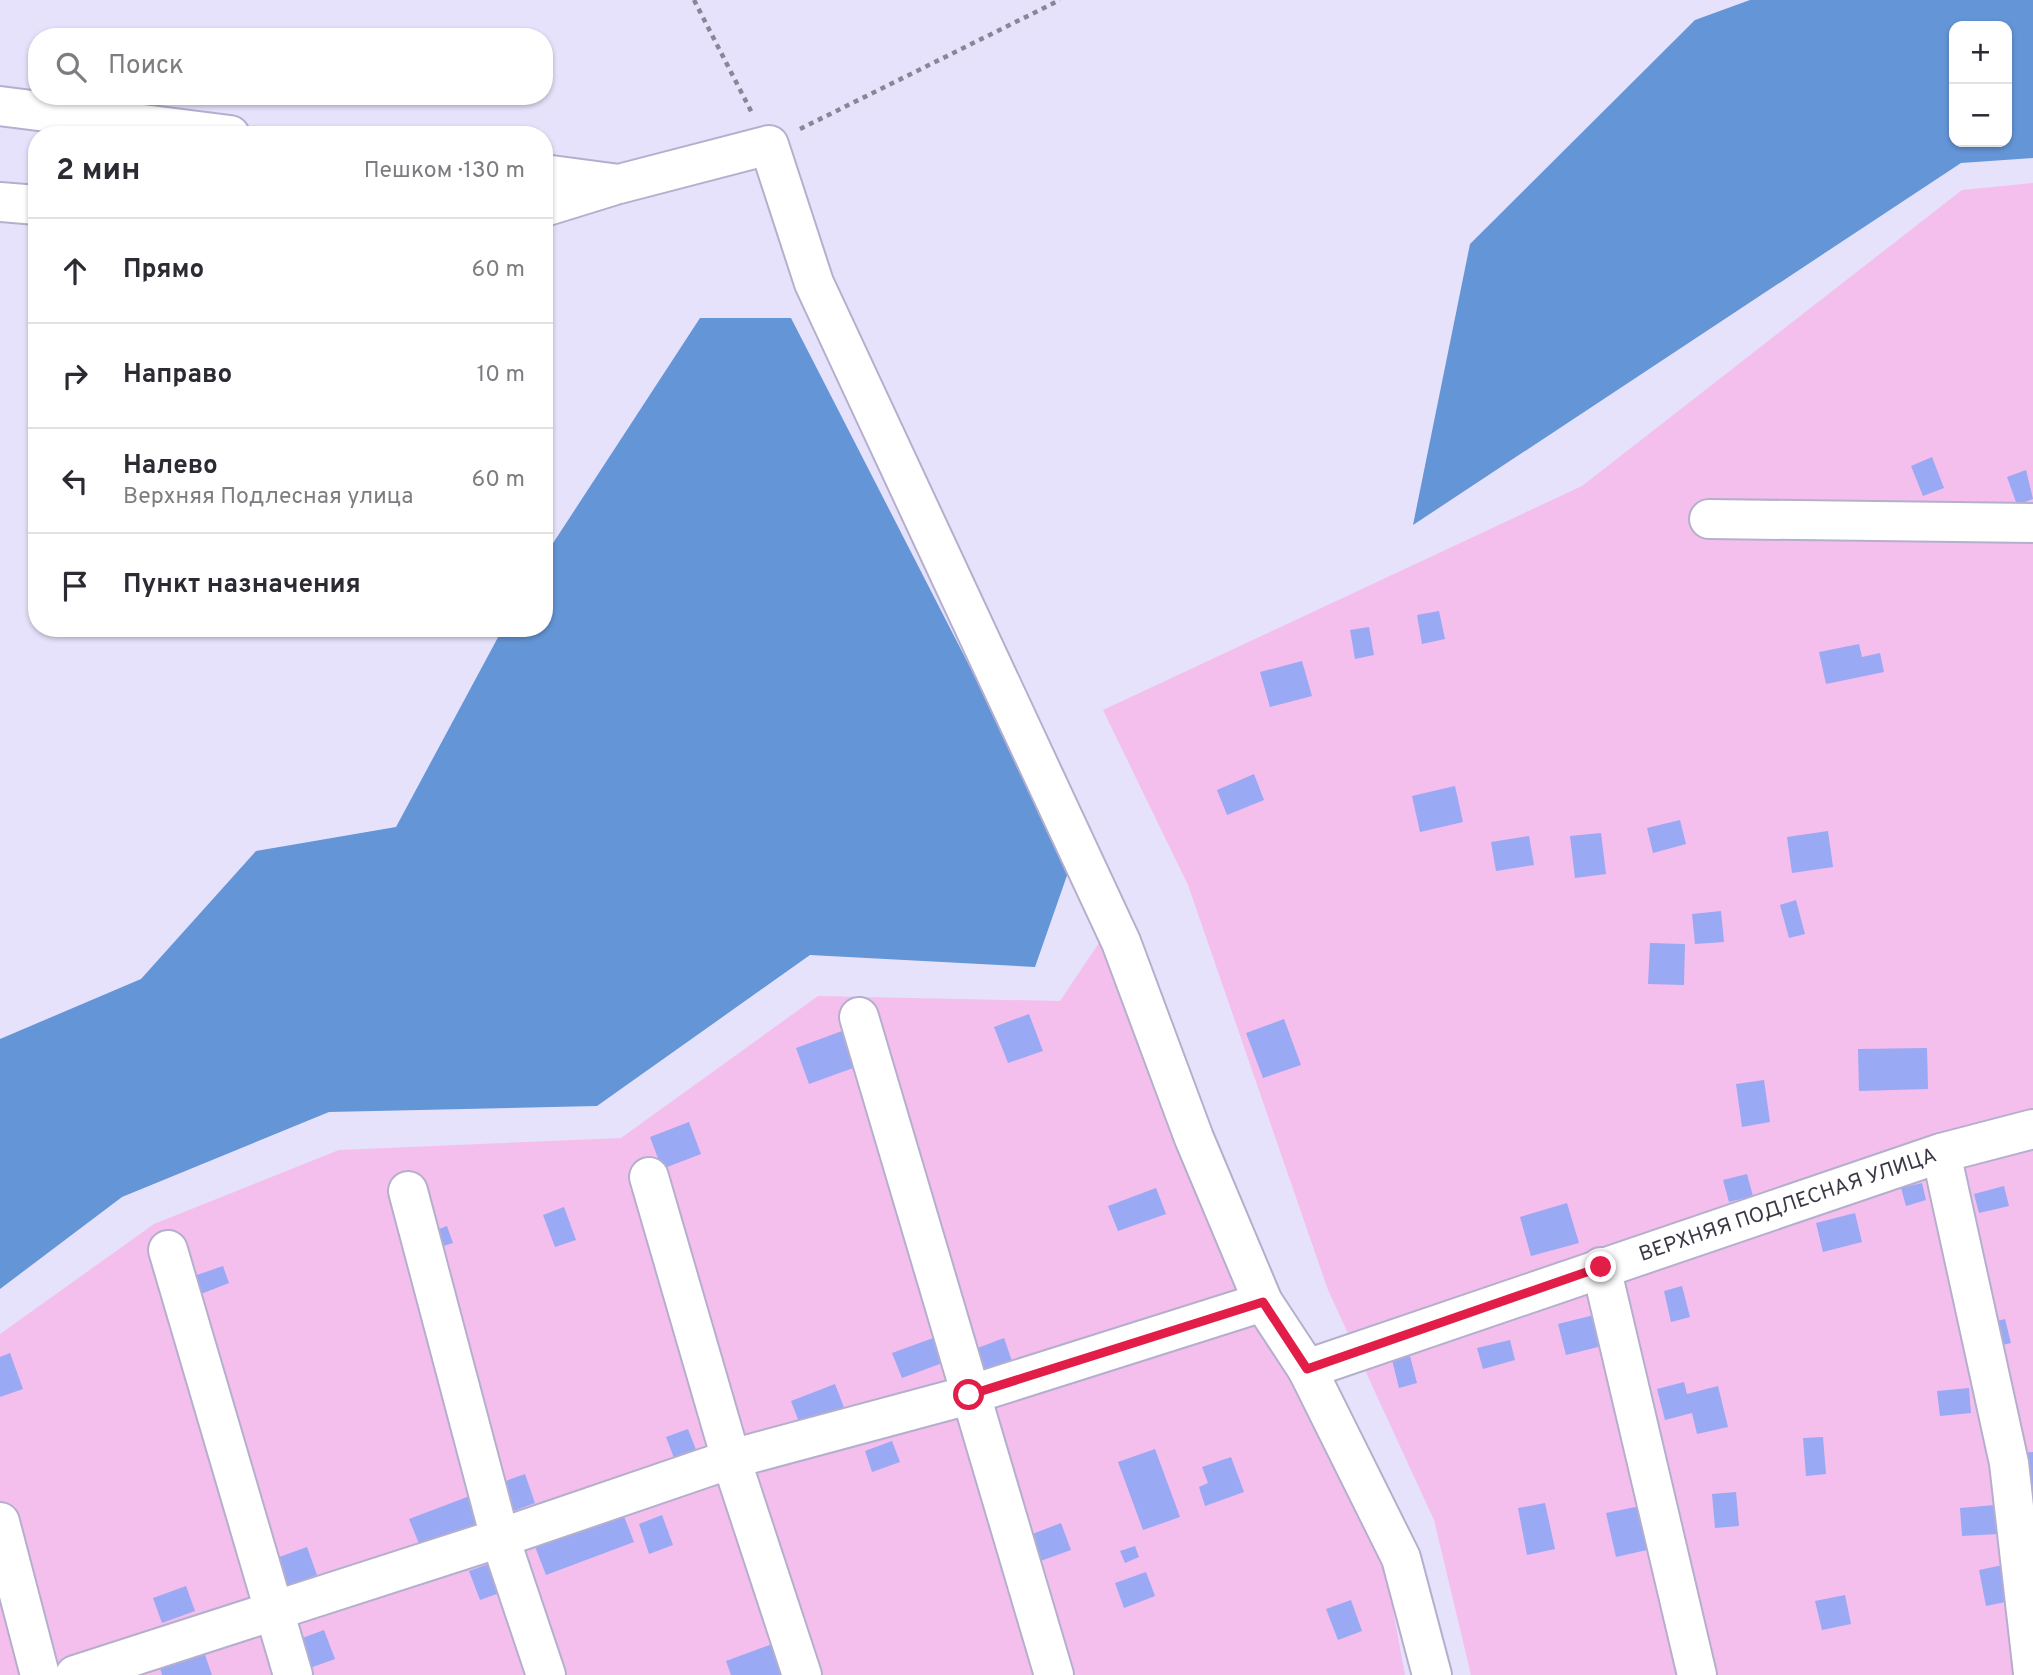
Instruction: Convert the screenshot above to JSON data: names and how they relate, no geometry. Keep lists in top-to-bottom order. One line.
{"streets":{"street":["ВЕРХНЯЯ ПОДЛЕСНАЯ УЛИЦА"]},"page":{"map_buttons":["+","−"],"search":"Поиск","heading":["2 мин","Пешком · 130 m"],"list":[["Прямо","60 m"],["Направо","10 m"],["Налево","Верхняя Подлесная улица","60 m"],"Пункт назначения"]}}
